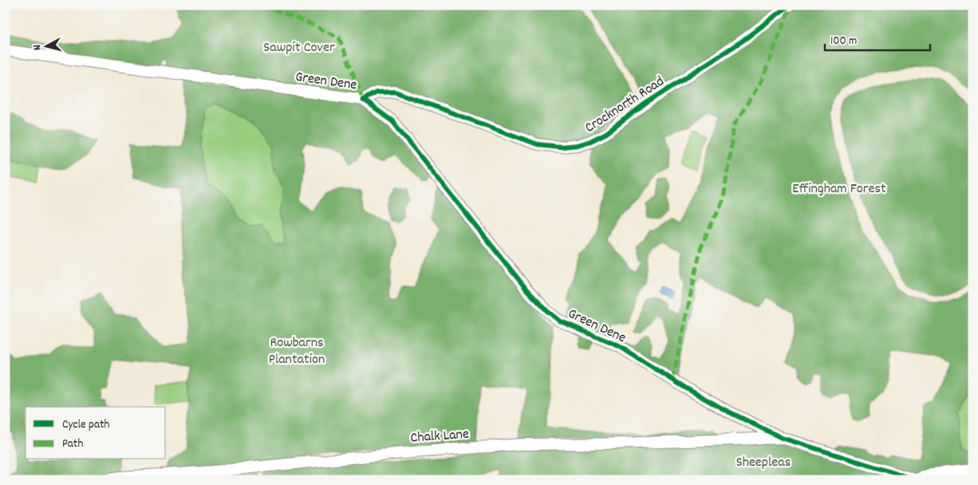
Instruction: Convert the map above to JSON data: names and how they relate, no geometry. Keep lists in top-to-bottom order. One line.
{"streets":{"street":["Green Dene","Crocknorth Road","Chalk Lane"]},"crossings":[["Green Dene","Crocknorth Road"],["Green Dene","Chalk Lane"]],"parks":["Sawpit Cover","Effingham Forest","Rowbarns Plantation","Sheepleas"],"legend":["Cycle path","Path"],"scale_bar":"100 m","north":"left"}
